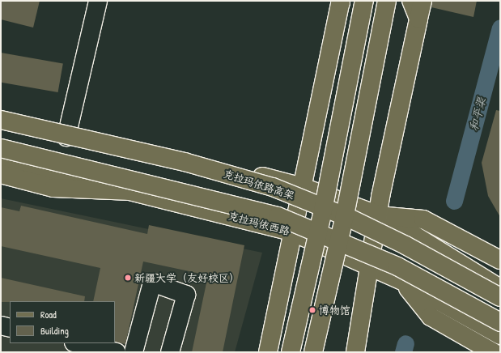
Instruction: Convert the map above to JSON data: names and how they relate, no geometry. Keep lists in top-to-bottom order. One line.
{"streets":{"main road":["克拉玛依路高架","克拉玛依西路"]},"water":["和平渠"],"places":["新疆大学（友好校区）","博物馆"],"legend":["Road","Building"]}
